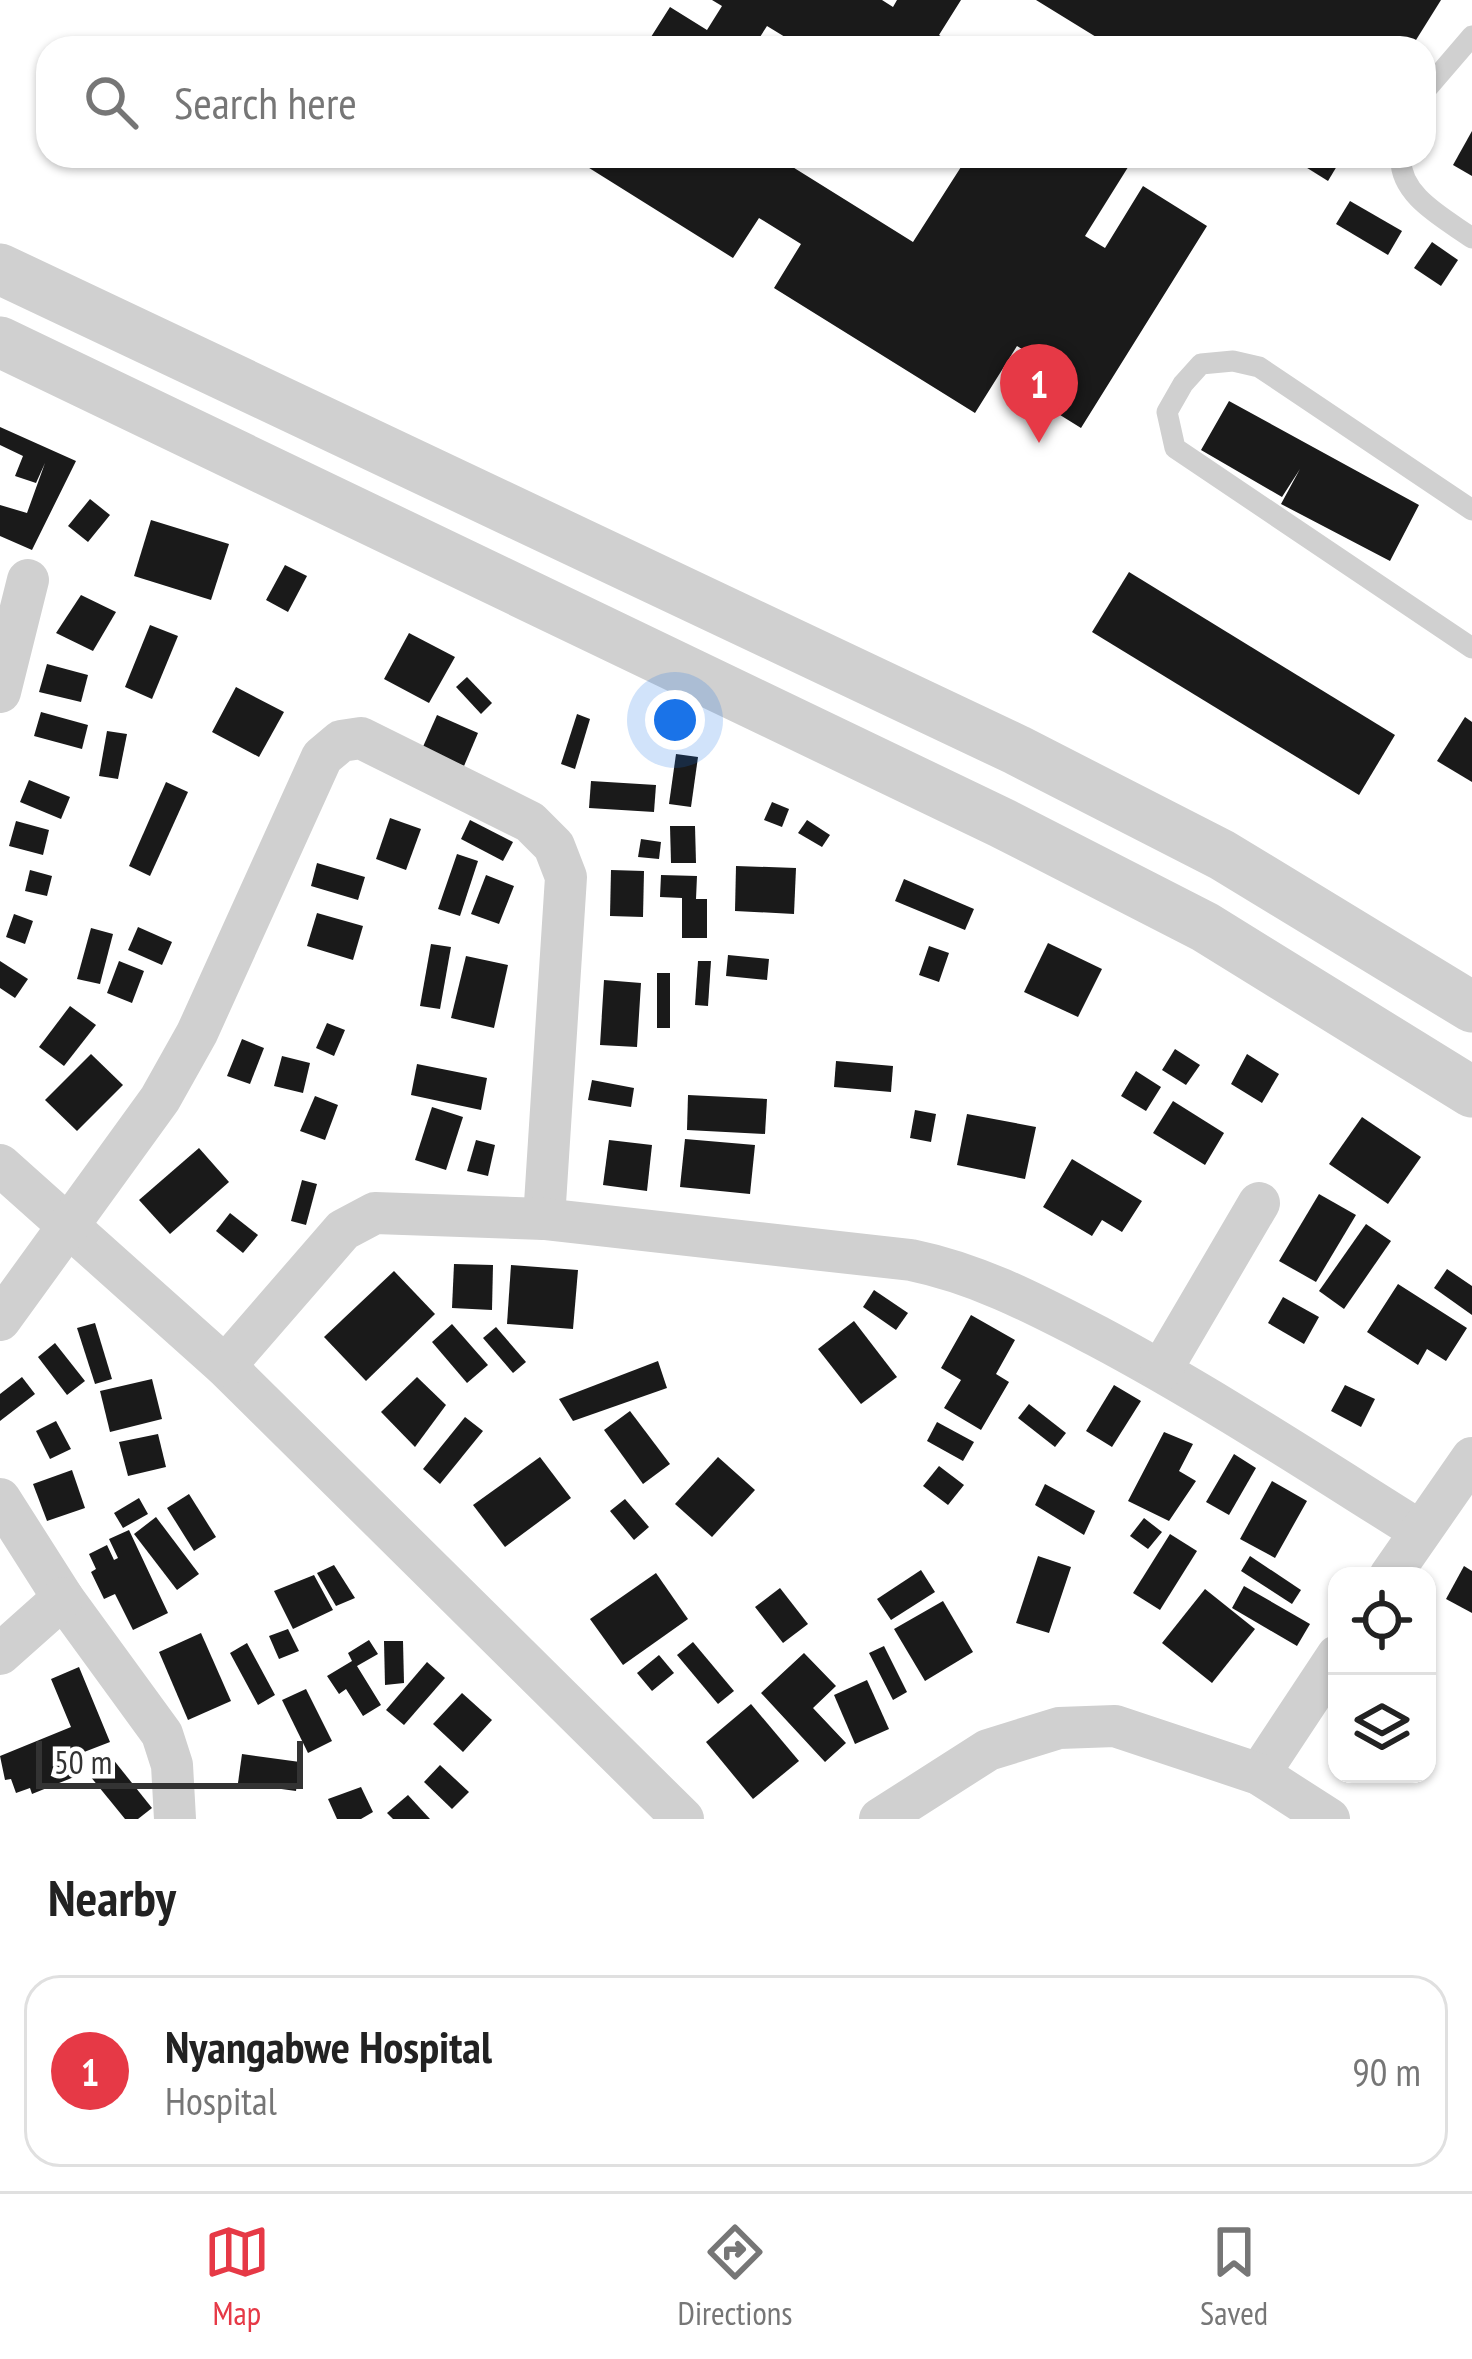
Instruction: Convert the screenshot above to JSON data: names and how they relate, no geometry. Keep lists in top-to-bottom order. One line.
{"scale_bar":"50 m","page":{"search":"Search here","pins":"1","scale":"50 m","heading":"Nearby","list":[{"mark":"1","name":"Nyangabwe Hospital","note":"Hospital","value":"90 m"}],"nav":["Map","Directions","Saved"]}}
